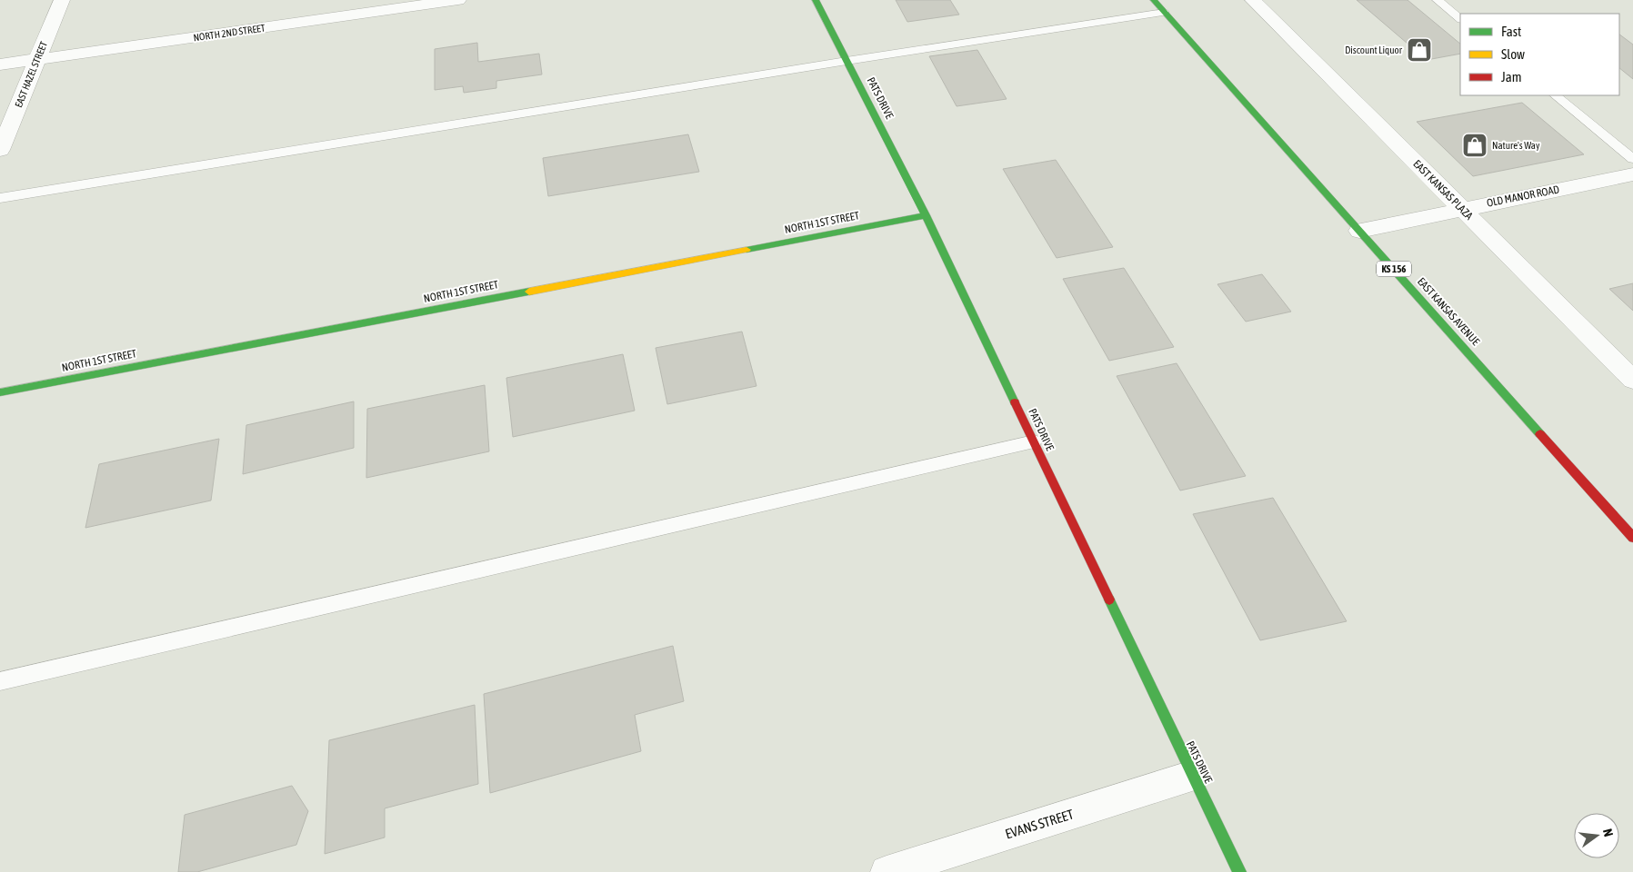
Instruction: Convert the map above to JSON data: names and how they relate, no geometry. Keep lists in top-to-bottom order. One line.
{"streets":{"street":["NORTH 2ND STREET","EAST HAZEL STREET","PATS DRIVE","EAST KANSAS PLAZA","OLD MANOR ROAD","NORTH 1ST STREET","KS 156","EAST KANSAS AVENUE","EVANS STREET"]},"crossings":[["NORTH 2ND STREET","EAST HAZEL STREET"],["PATS DRIVE","NORTH 1ST STREET"],["PATS DRIVE","EVANS STREET"],["EAST KANSAS PLAZA","OLD MANOR ROAD"],["OLD MANOR ROAD","EAST KANSAS AVENUE"]],"places":{"shop":["Discount Liquor","Nature's Way"]},"legend":["Fast","Slow","Jam"],"north":"right"}
